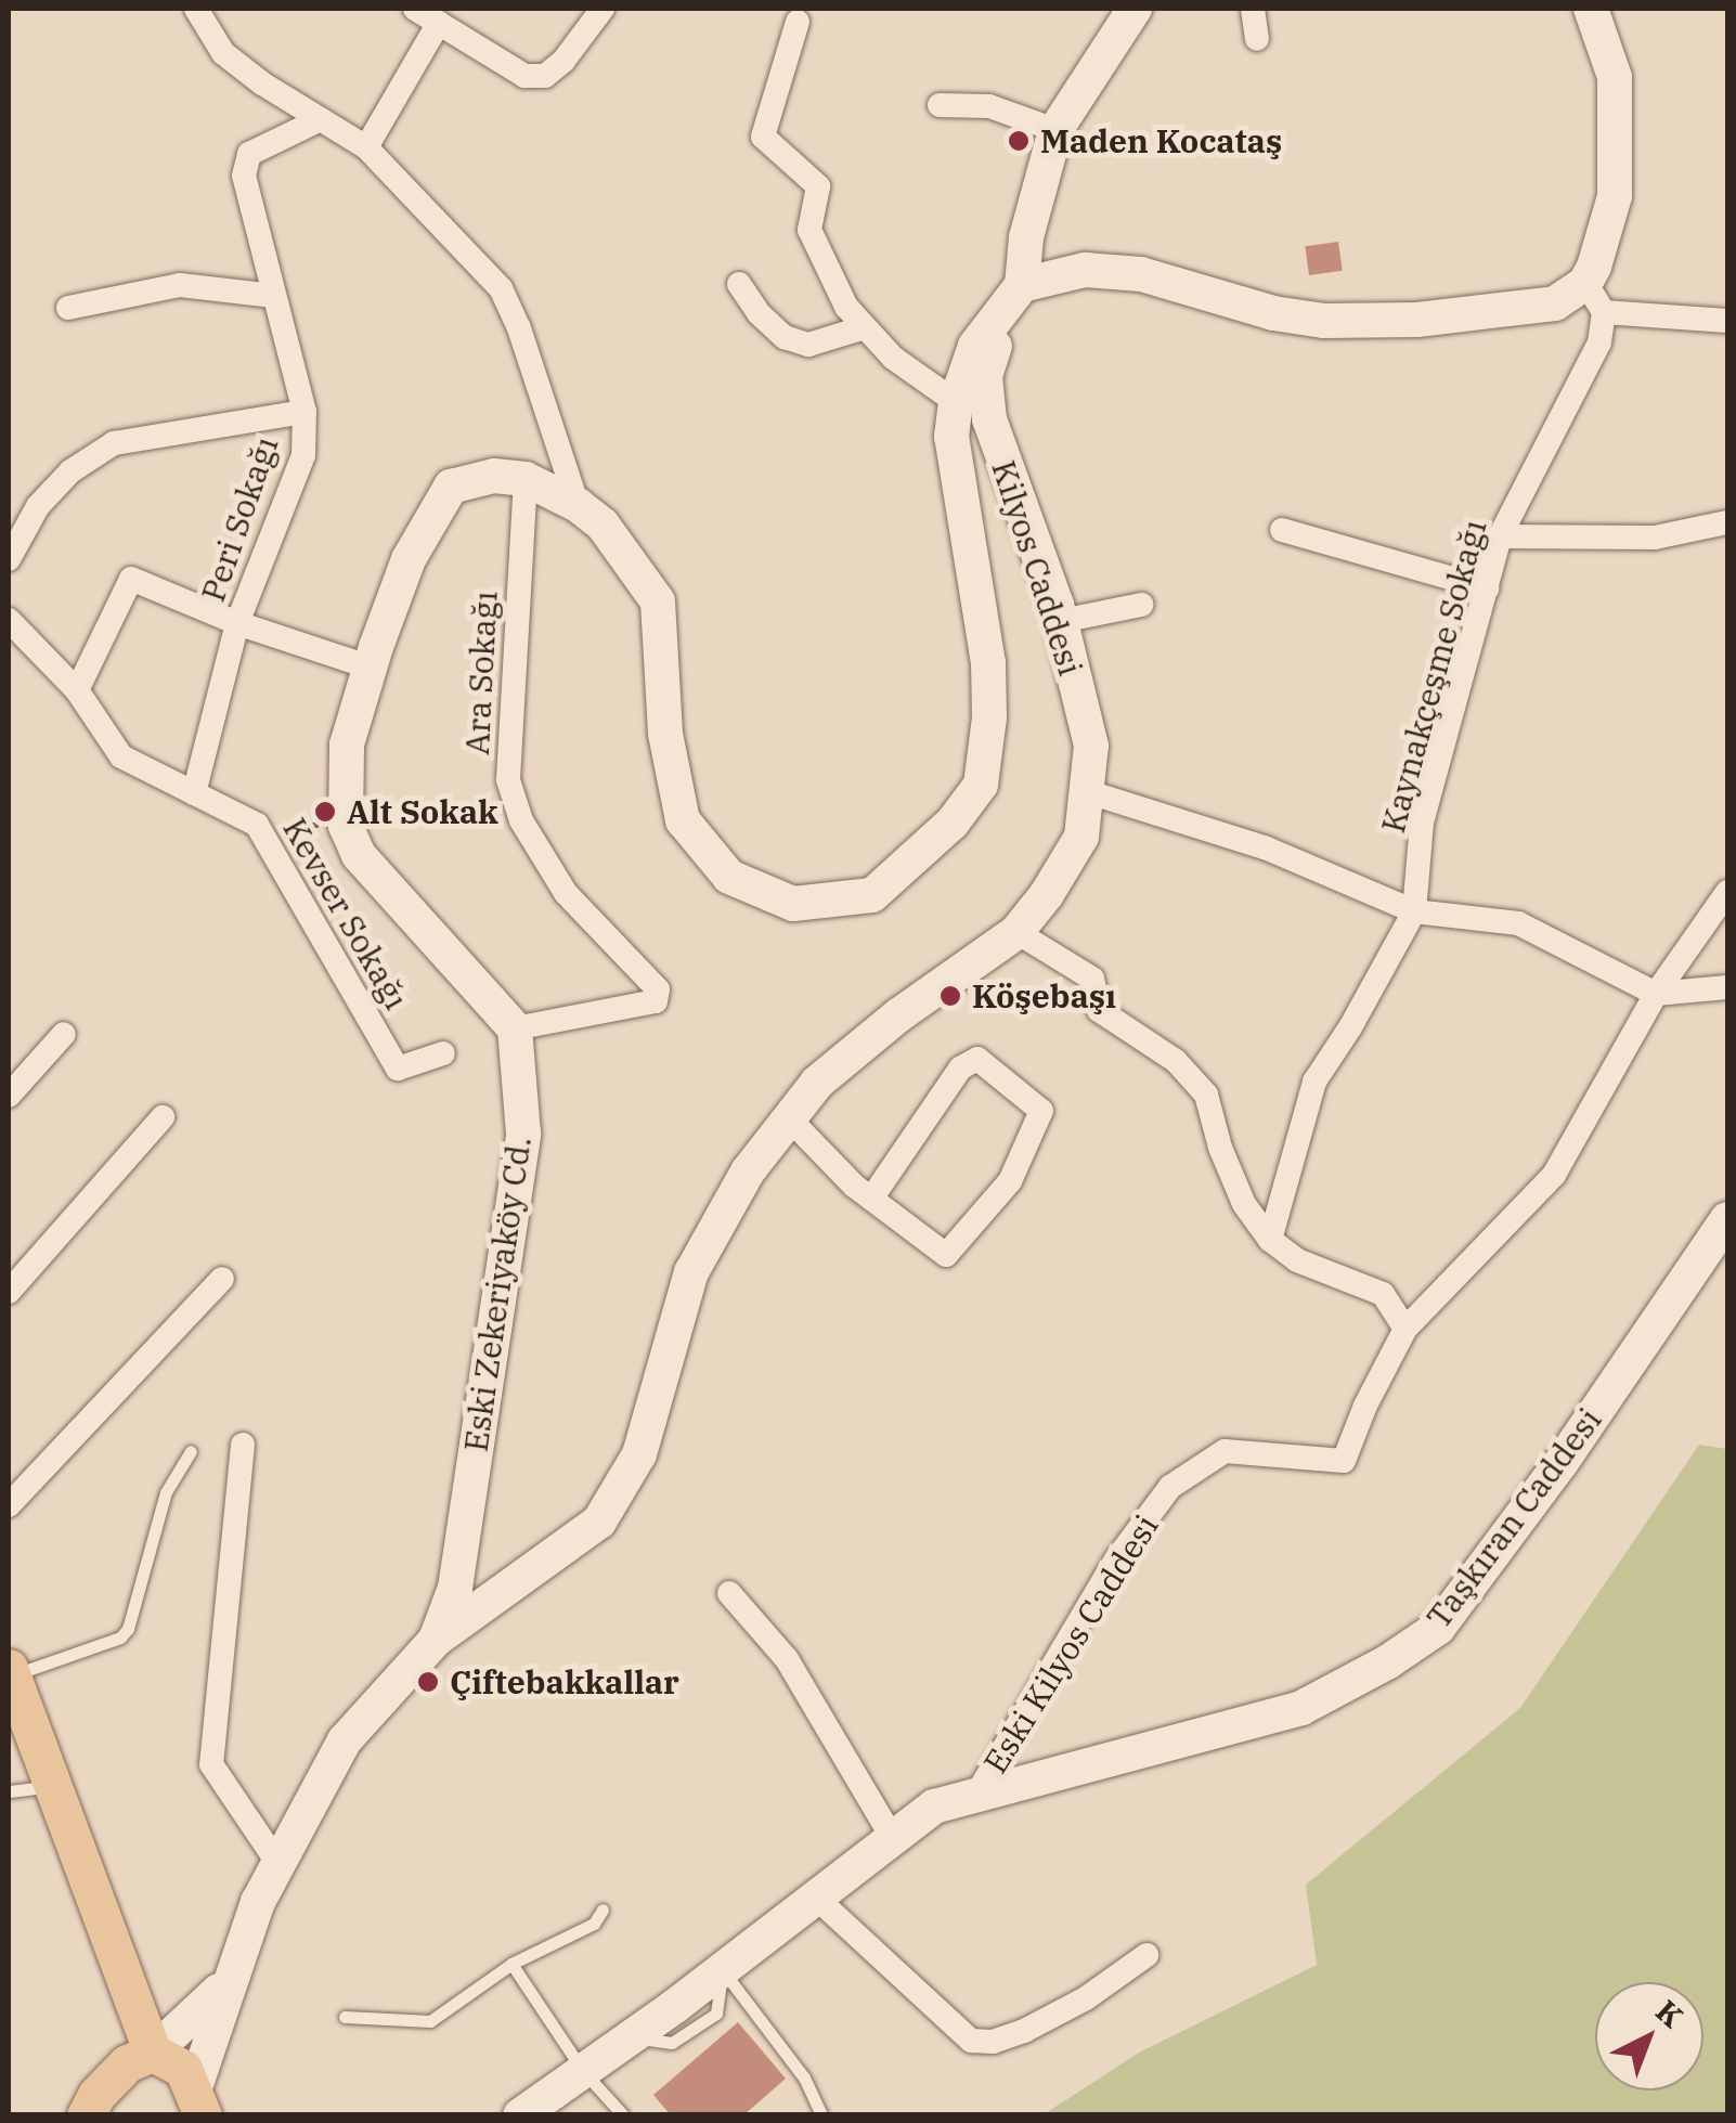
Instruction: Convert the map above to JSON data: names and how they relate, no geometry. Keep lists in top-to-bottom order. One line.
{"streets":{"street":["Peri Sokağı","Kilyos Caddesi","Ara Sokağı","Kaynakçeşme Sokağı","Kevser Sokağı","Eski Zekeriyaköy Cd.","Taşkıran Caddesi","Eski Kilyos Caddesi"]},"crossings":[["Peri Sokağı","Kevser Sokağı"],["Kilyos Caddesi","Eski Zekeriyaköy Cd."],["Ara Sokağı","Eski Zekeriyaköy Cd."],["Taşkıran Caddesi","Eski Kilyos Caddesi"]],"places":["Maden Kocataş","Alt Sokak","Köşebaşı","Çiftebakkallar"],"north":"top right"}
